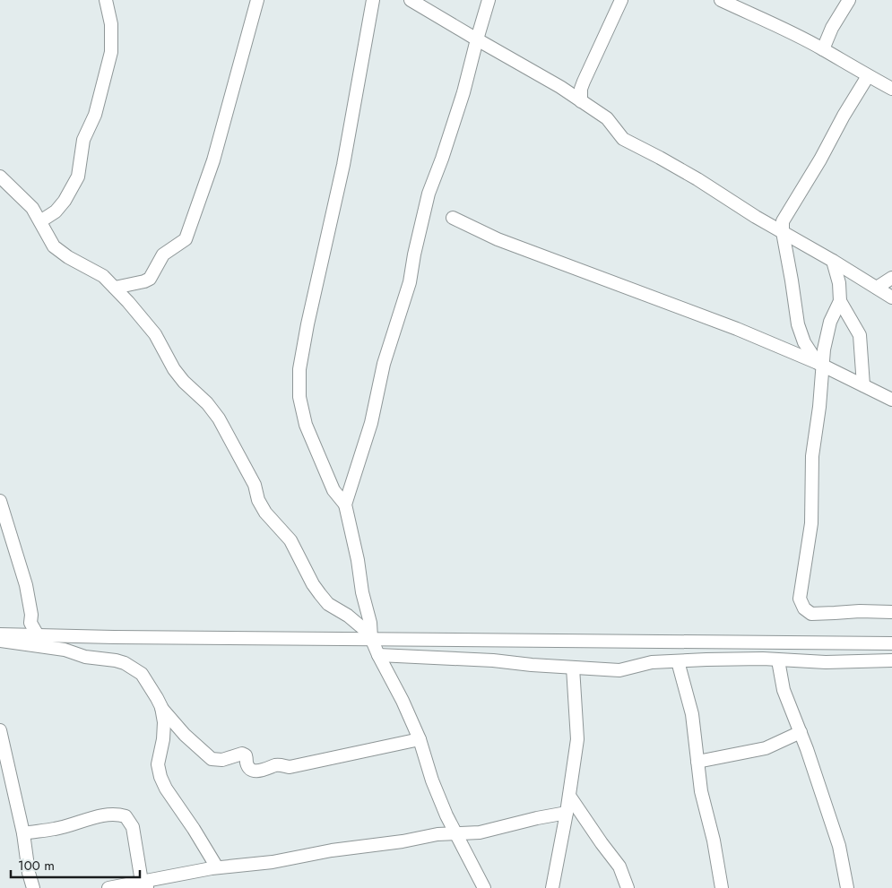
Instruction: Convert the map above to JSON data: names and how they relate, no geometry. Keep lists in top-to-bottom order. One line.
{"scale_bar":"100 m"}
